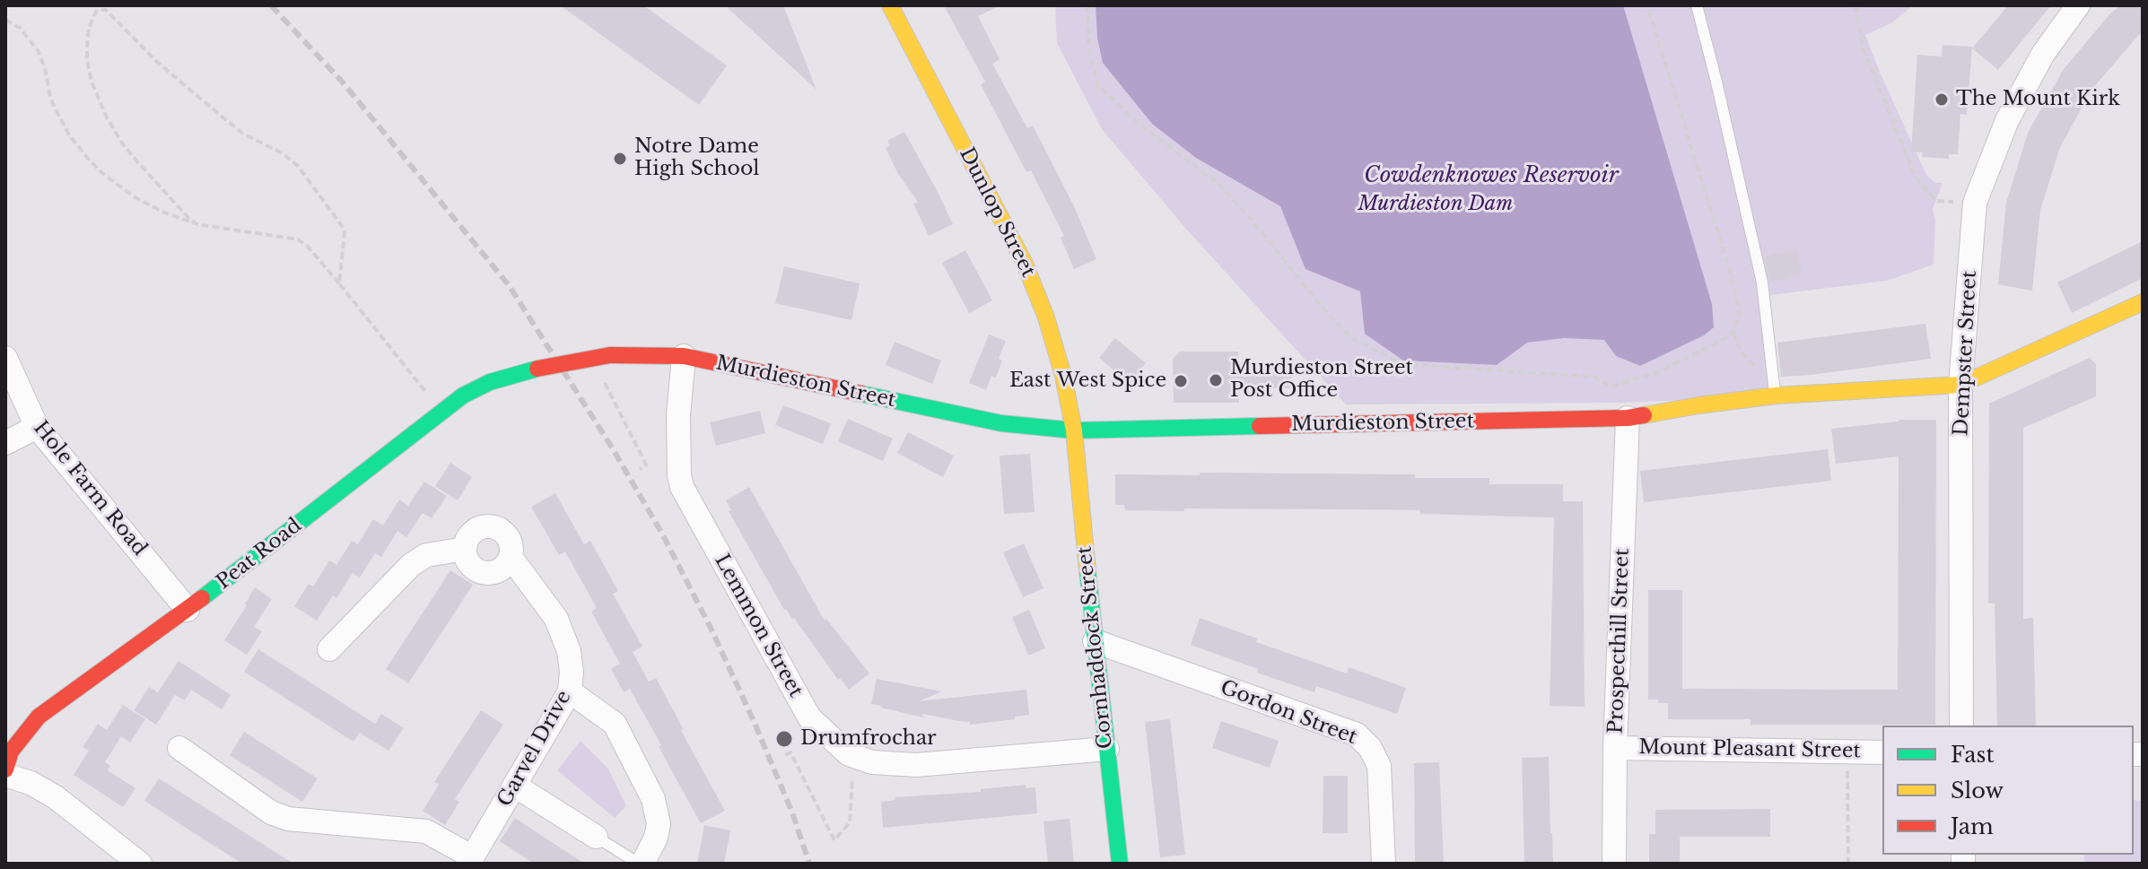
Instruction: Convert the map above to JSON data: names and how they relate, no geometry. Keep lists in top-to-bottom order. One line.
{"streets":{"street":["Dunlop Street","Dempster Street","Murdieston Street","Hole Farm Road","Peat Road","Lemmon Street","Prospecthill Street","Cornhaddock Street","Gordon Street","Garvel Drive","Mount Pleasant Street"]},"crossings":[["Dunlop Street","Murdieston Street"],["Dunlop Street","Cornhaddock Street"],["Dempster Street","Murdieston Street"],["Murdieston Street","Peat Road"],["Murdieston Street","Lemmon Street"],["Murdieston Street","Prospecthill Street"],["Murdieston Street","Cornhaddock Street"],["Hole Farm Road","Peat Road"],["Lemmon Street","Cornhaddock Street"],["Prospecthill Street","Mount Pleasant Street"],["Cornhaddock Street","Gordon Street"]],"water":["Cowdenknowes Reservoir"],"parks":["Murdieston Dam"],"places":["The Mount Kirk","Notre Dame High School","Murdieston Street Post Office","East West Spice","Drumfrochar"],"legend":["Fast","Slow","Jam"]}
